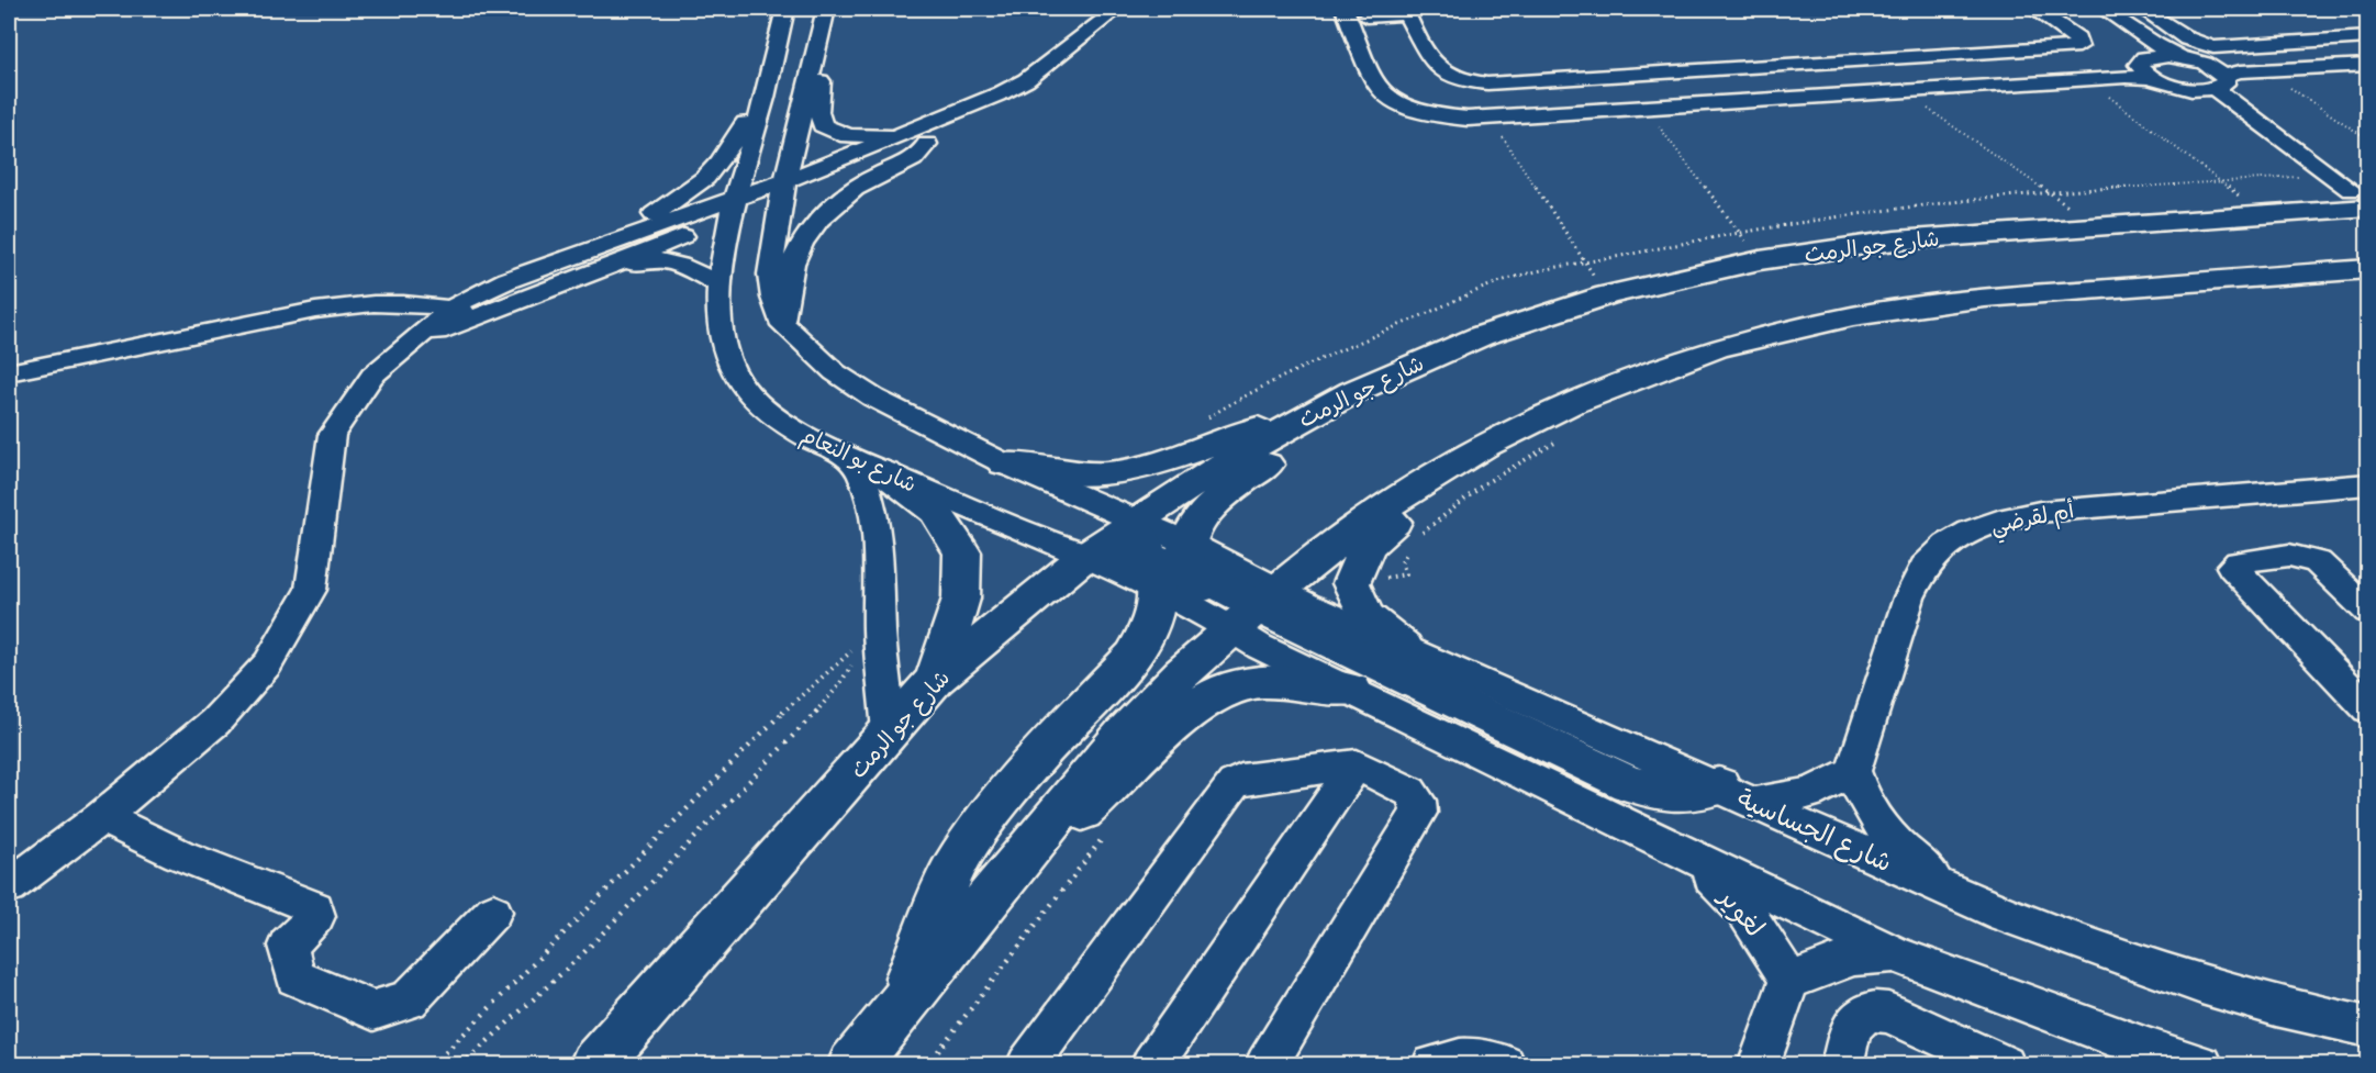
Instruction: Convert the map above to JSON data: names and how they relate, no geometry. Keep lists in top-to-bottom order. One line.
{"streets":{"main road":["شارع جو الرمث"],"street":["شارع بو النعام","أم لقرضي","شارع الجساسية","لغوير"]},"crossings":[["شارع جو الرمث","شارع بو النعام"]]}
